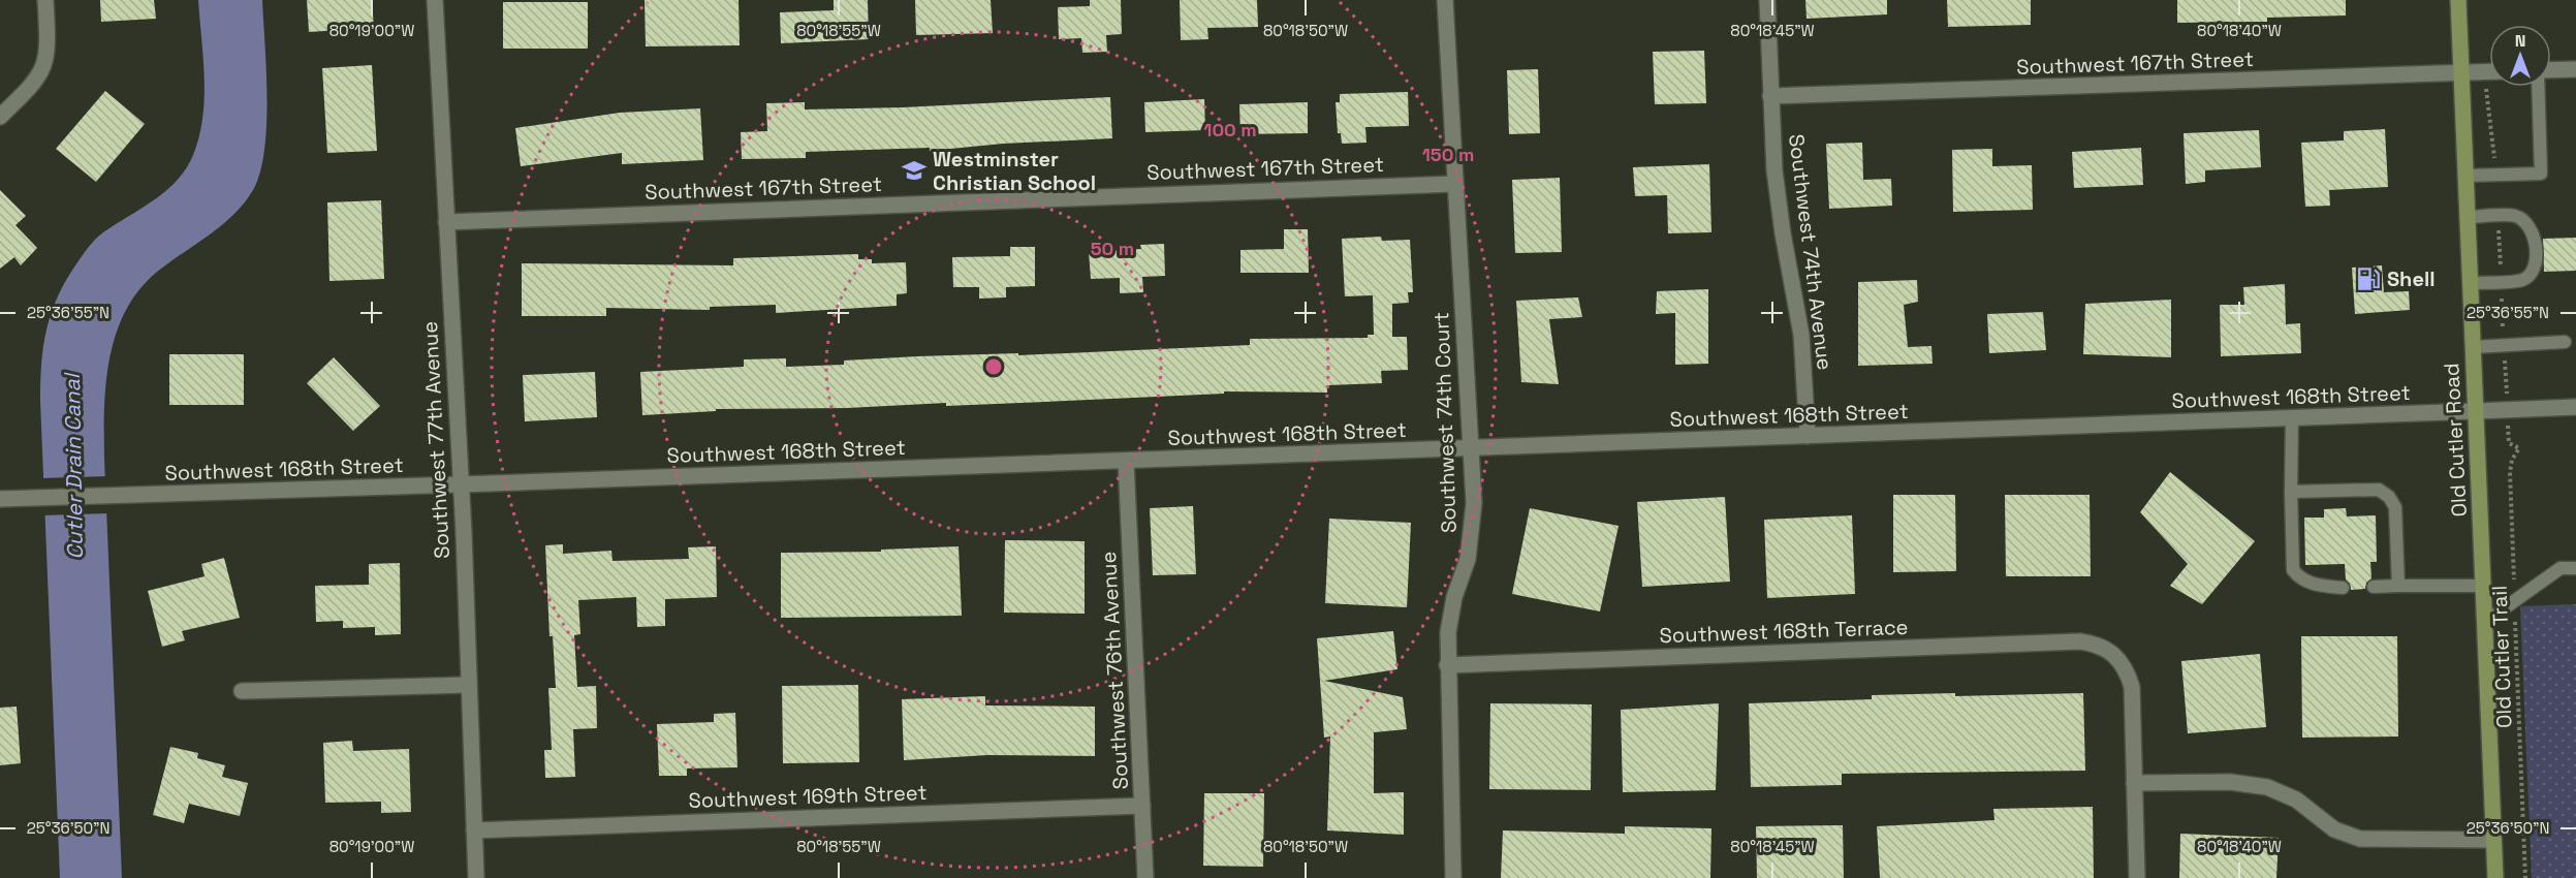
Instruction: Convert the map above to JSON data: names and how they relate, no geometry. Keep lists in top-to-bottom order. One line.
{"streets":{"main road":["Old Cutler Road"],"street":["Southwest 167th Street","Southwest 74th Avenue","Southwest 168th Street","Southwest 74th Court","Southwest 77th Avenue","Southwest 168th Terrace","Southwest 76th Avenue","Southwest 169th Street"],"path":["Old Cutler Trail"]},"crossings":[["Southwest 167th Street","Southwest 74th Avenue"],["Southwest 167th Street","Southwest 74th Court"],["Southwest 167th Street","Southwest 77th Avenue"],["Southwest 167th Street","Old Cutler Road"],["Southwest 74th Avenue","Southwest 168th Street"],["Southwest 168th Street","Southwest 74th Court"],["Southwest 168th Street","Southwest 77th Avenue"],["Southwest 168th Street","Old Cutler Road"],["Southwest 168th Street","Southwest 76th Avenue"],["Southwest 74th Court","Southwest 168th Terrace"],["Southwest 77th Avenue","Southwest 169th Street"],["Southwest 76th Avenue","Southwest 169th Street"]],"water":["Cutler Drain Canal"],"places":{"school or university":["Westminster Christian School"],"fuel station":["Shell"]},"north":"top","coordinates":["80°19'00\"W","80°18'55\"W","80°18'50\"W","80°18'45\"W","80°18'40\"W","25°36'55\"N","25°36'50\"N"],"rings":["100 m","150 m","50 m"]}
